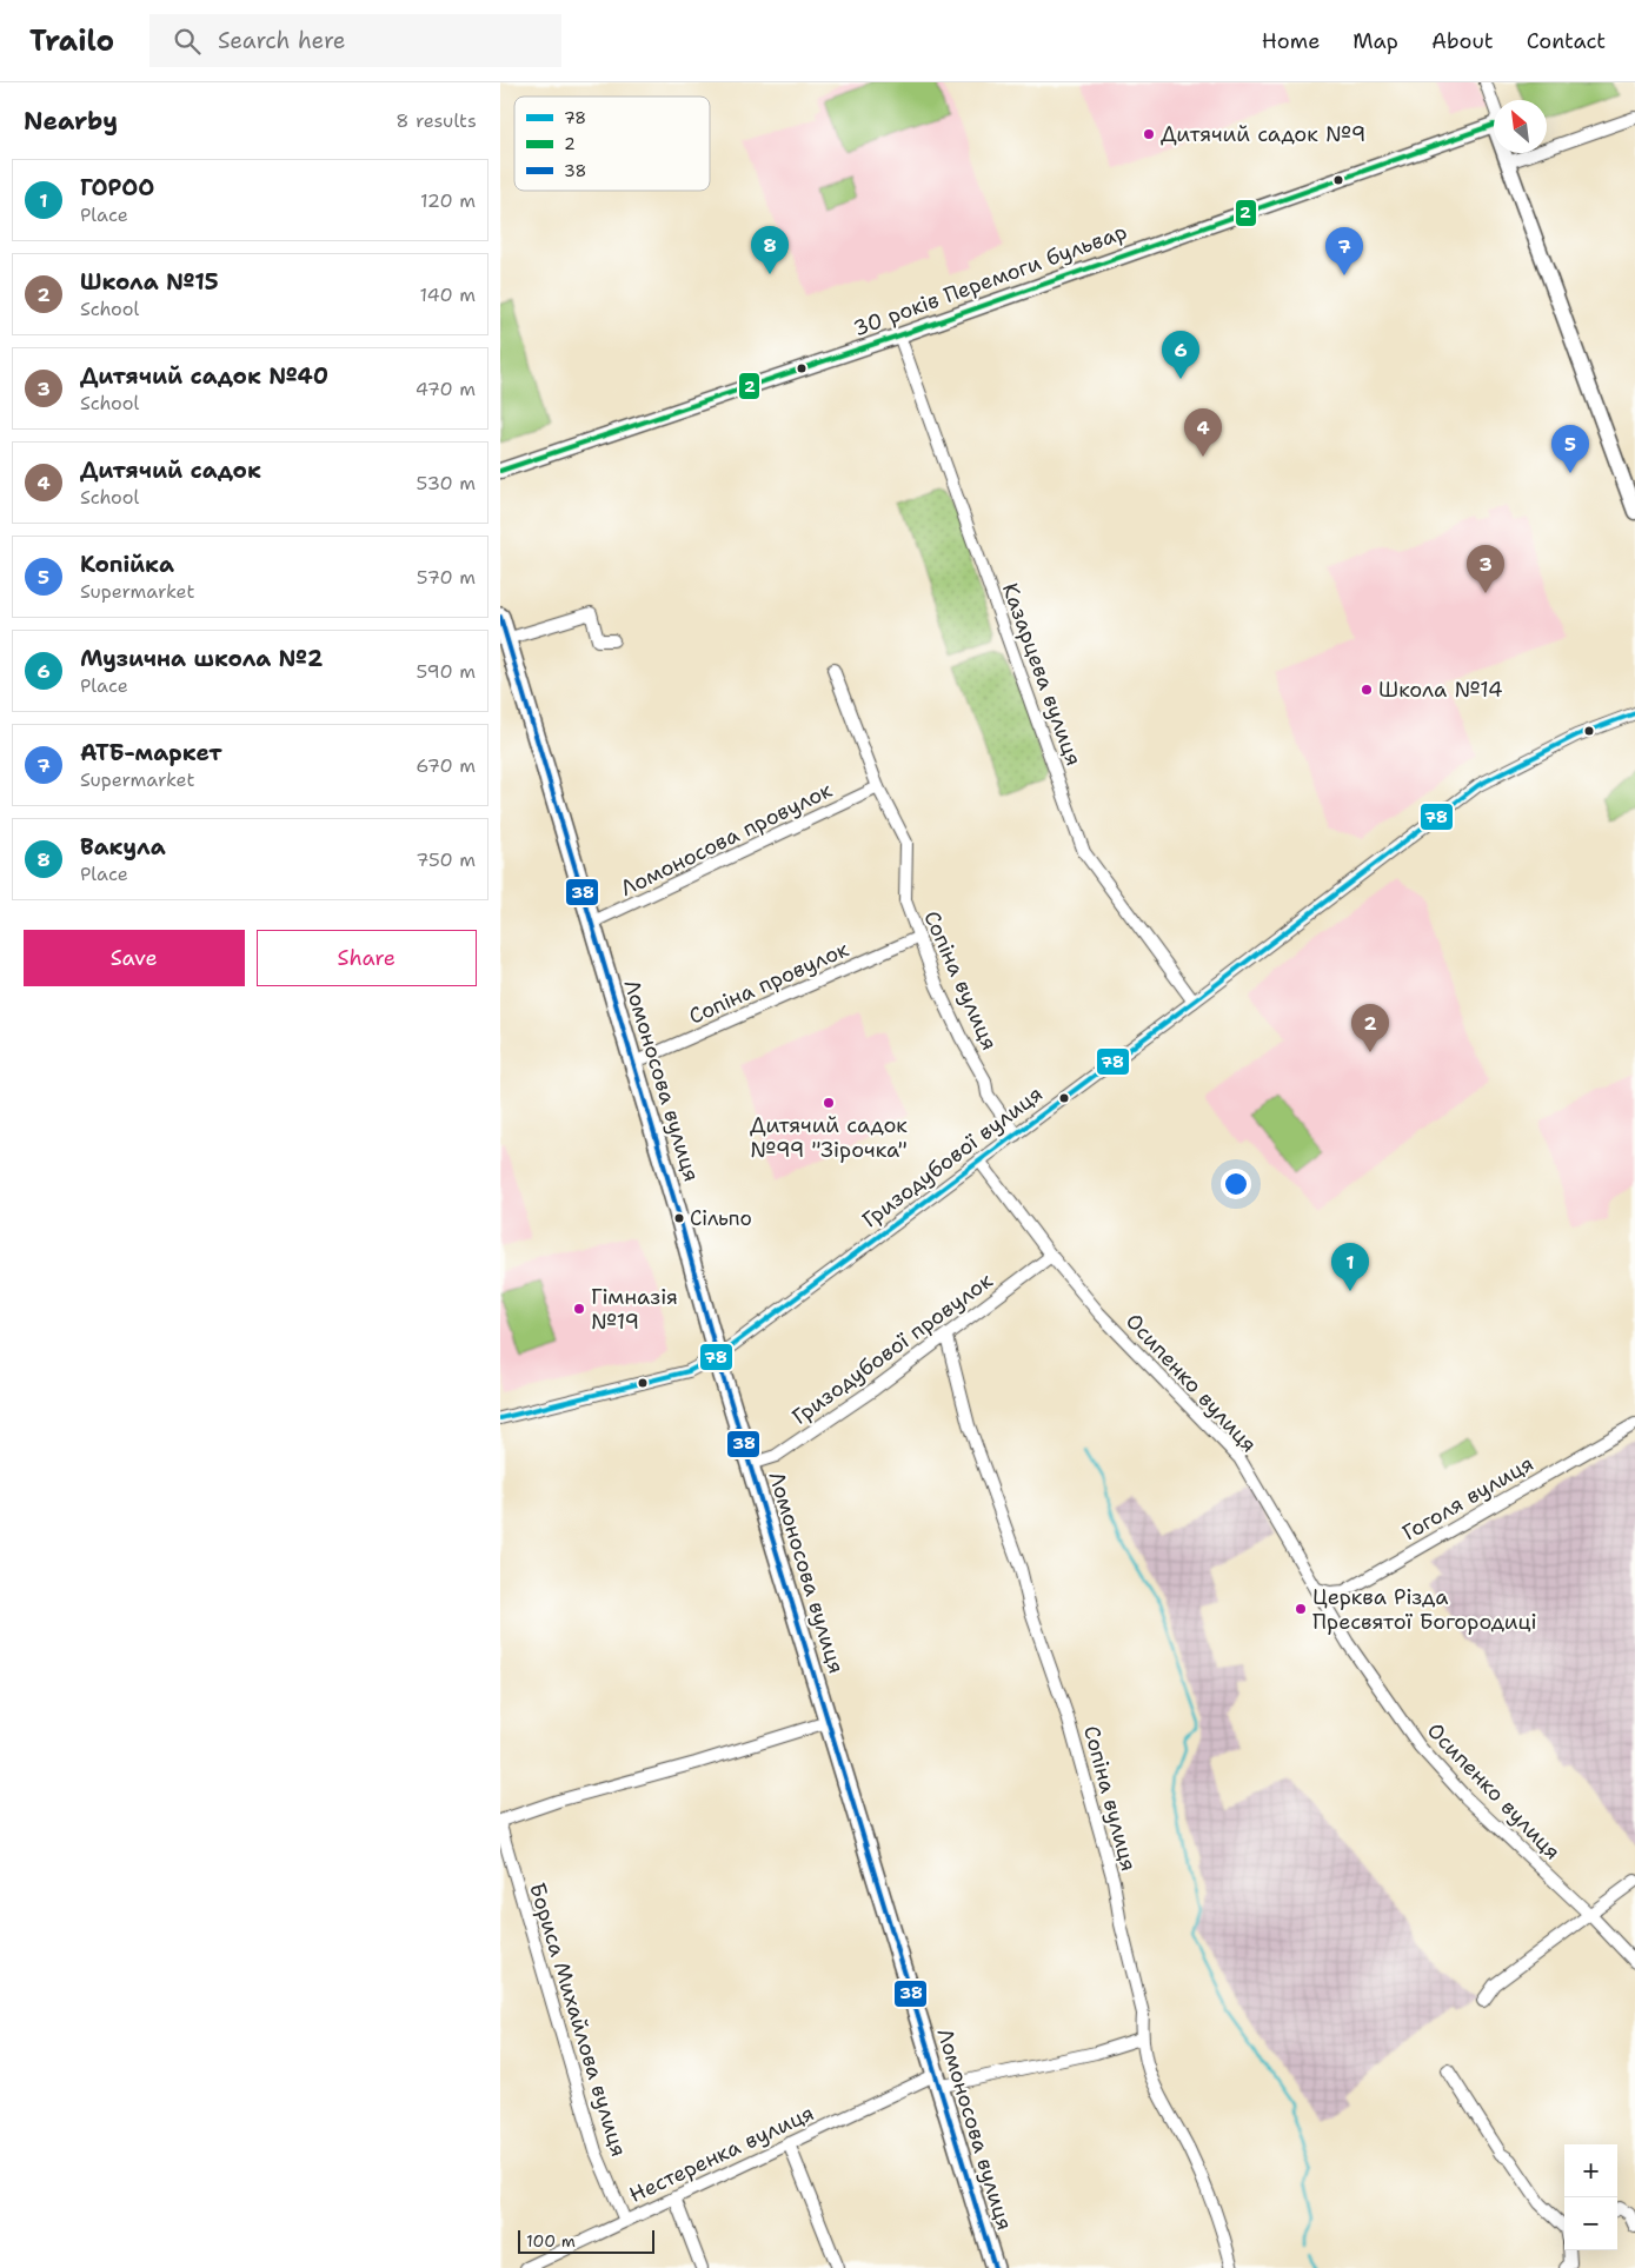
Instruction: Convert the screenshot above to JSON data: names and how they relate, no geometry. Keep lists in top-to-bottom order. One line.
{"streets":{"highway":["Ломоносова вулиця"],"main road":["30 років Перемоги бульвар"],"street":["Казарцева вулиця","Ломоносова провулок","Сопіна вулиця","Сопіна провулок","Гризодубової вулиця","Гризодубової провулок","Осипенко вулиця","Гоголя вулиця","Бориса Михайлова вулиця","Нестеренка вулиця"]},"crossings":[["30 років Перемоги бульвар","Казарцева вулиця"],["Казарцева вулиця","Гризодубової вулиця"],["Ломоносова провулок","Сопіна вулиця"],["Ломоносова провулок","Ломоносова вулиця"],["Сопіна вулиця","Сопіна провулок"],["Сопіна вулиця","Гризодубової вулиця"],["Сопіна вулиця","Гризодубової провулок"],["Сопіна вулиця","Нестеренка вулиця"],["Сопіна провулок","Ломоносова вулиця"],["Ломоносова вулиця","Гризодубової вулиця"],["Ломоносова вулиця","Гризодубової провулок"],["Ломоносова вулиця","Нестеренка вулиця"],["Гризодубової вулиця","Осипенко вулиця"],["Гризодубової провулок","Осипенко вулиця"],["Осипенко вулиця","Гоголя вулиця"],["Бориса Михайлова вулиця","Нестеренка вулиця"]],"places":["Дитячий садок №9","Школа №14","Дитячий садок №99 \"Зірочка\"","Сільпо","Гімназія №19","Церква Різда Пресвятої Богородиці"],"lines":["transit line 2","transit line 38","transit line 78"],"legend":["78","2","38"],"scale_bar":"100 m","north":"top left","page":{"header":"Trailo","search":"Search here","nav":["Home","Map","About","Contact"],"heading":["Nearby","8 results"],"list":[{"mark":"1","name":"ГОРОО","note":"Place","value":"120 m"},{"mark":"2","name":"Школа №15","note":"School","value":"140 m"},{"mark":"3","name":"Дитячий садок №40","note":"School","value":"470 m"},{"mark":"4","name":"Дитячий садок","note":"School","value":"530 m"},{"mark":"5","name":"Копійка","note":"Supermarket","value":"570 m"},{"mark":"6","name":"Музична школа №2","note":"Place","value":"590 m"},{"mark":"7","name":"АТБ-маркет","note":"Supermarket","value":"670 m"},{"mark":"8","name":"Вакула","note":"Place","value":"750 m"}],"pins":["8","7","6","4","5","3","2","1"],"buttons":["Save","Share"],"map_buttons":["+","−"],"scale":"100 m"}}
